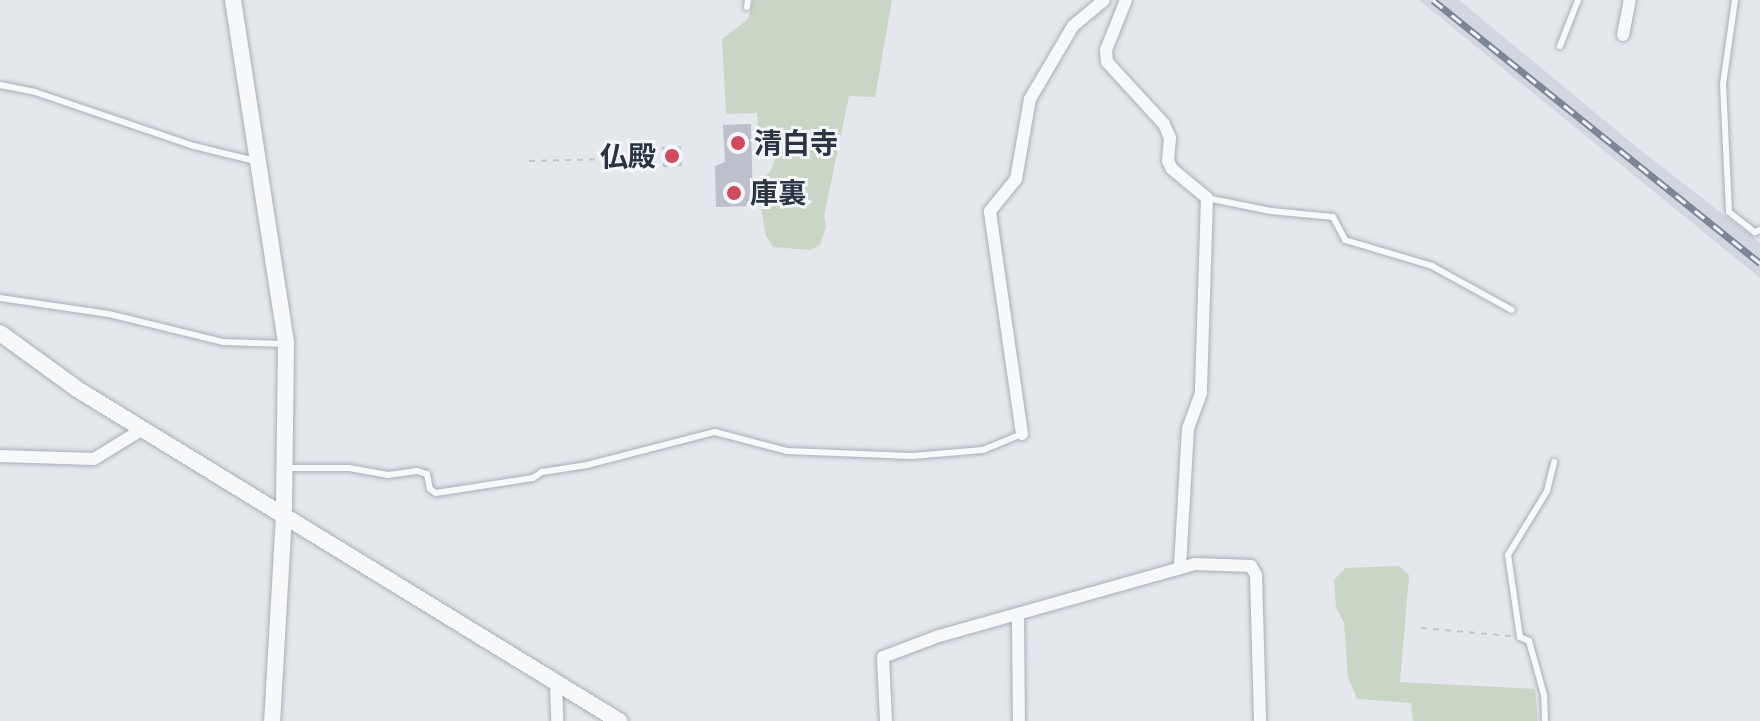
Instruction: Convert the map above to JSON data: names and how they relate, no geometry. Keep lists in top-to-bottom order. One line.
{"places":["清白寺","仏殿","庫裏"]}
